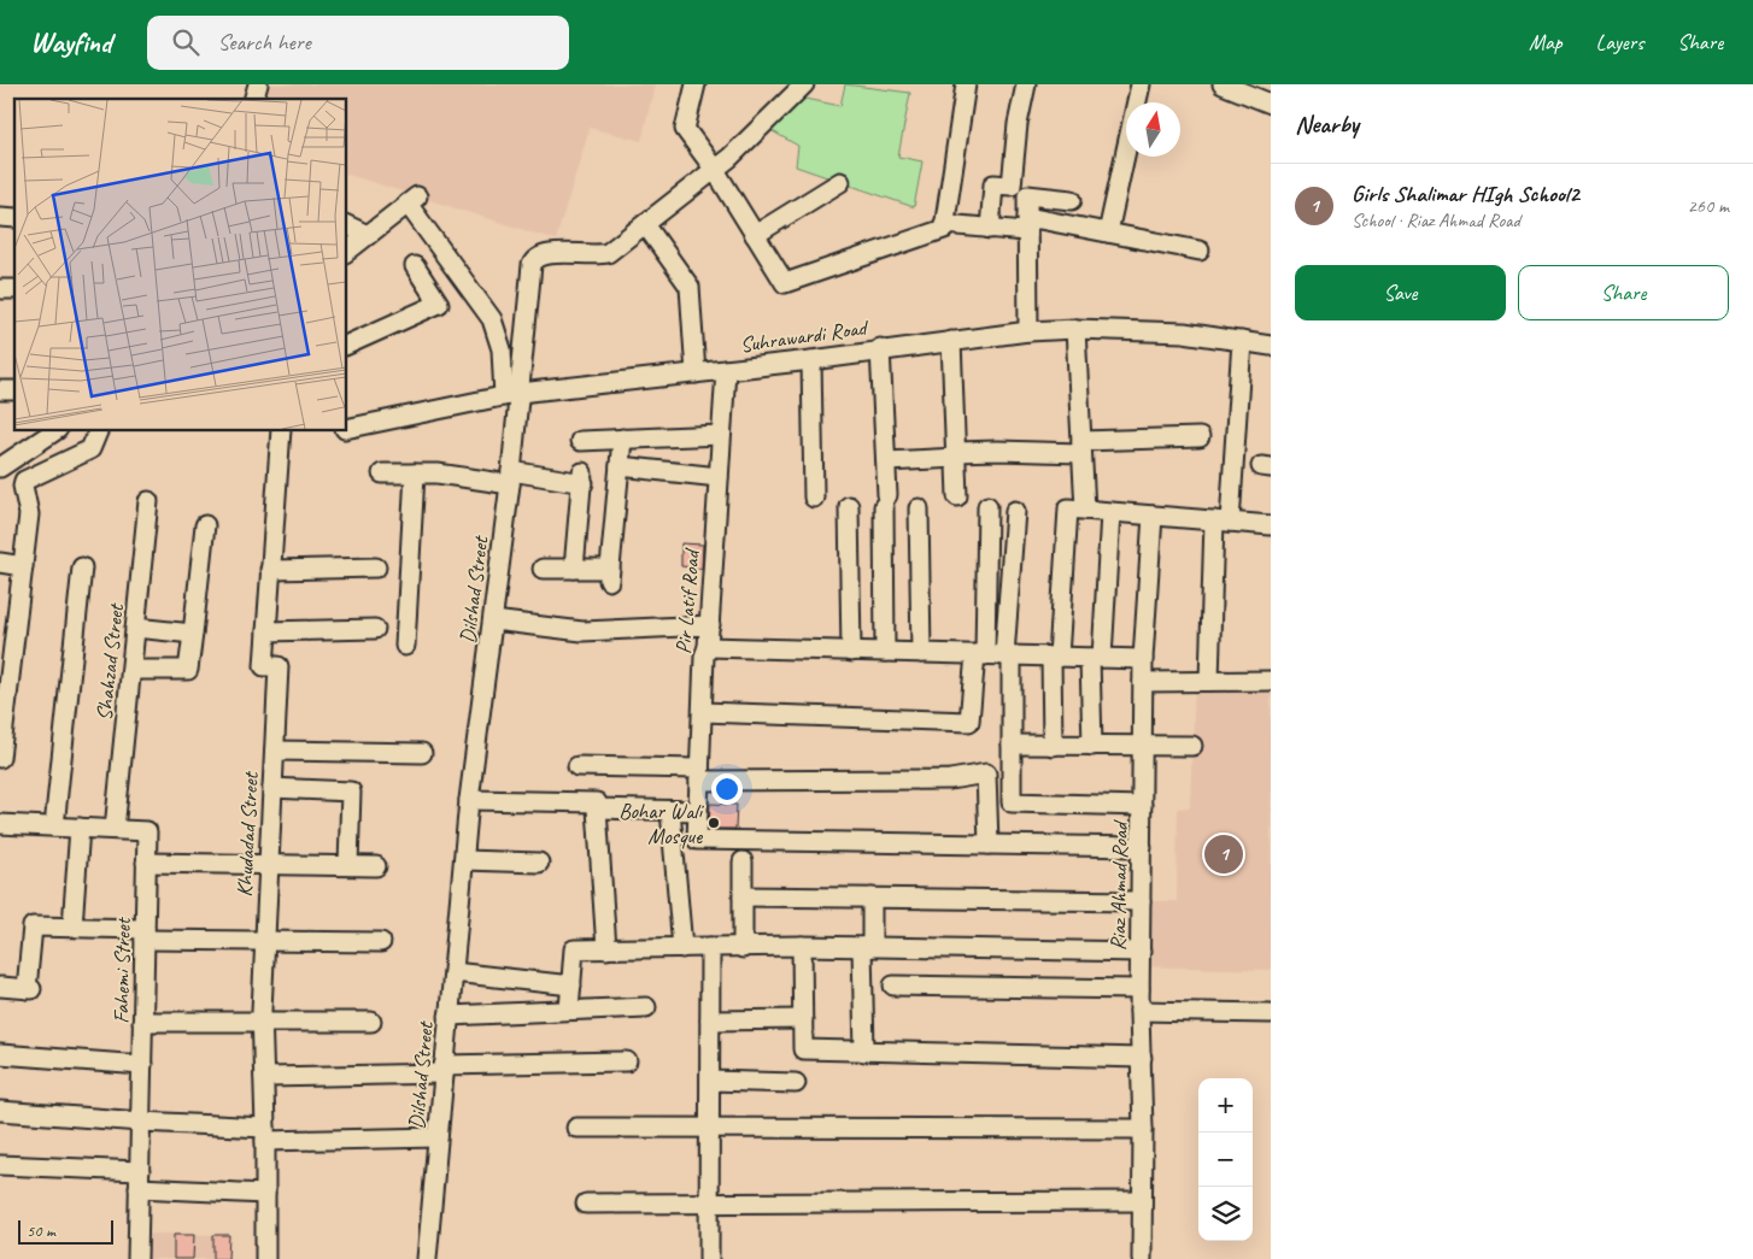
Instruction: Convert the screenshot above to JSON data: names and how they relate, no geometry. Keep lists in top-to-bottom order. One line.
{"streets":{"street":["Suhrawardi Road","Dilshad Street","Pir Latif Road","Shahzad Street","Khudadad Street","Riaz Ahmad Road","Fahemi Street"]},"crossings":[["Suhrawardi Road","Dilshad Street"],["Suhrawardi Road","Pir Latif Road"],["Shahzad Street","Fahemi Street"]],"places":["Bohar Wali Mosque"],"scale_bar":"50 m","north":"top","page":{"header":"Wayfind","search":"Search here","nav":["Map","Layers","Share"],"heading":"Nearby","list":[{"mark":"1","name":"Girls Shalimar HIgh School2","note":"School · Riaz Ahmad Road","value":"260 m"}],"buttons":["Save","Share"],"pins":"1","map_buttons":["+","−"],"scale":"50 m"}}
